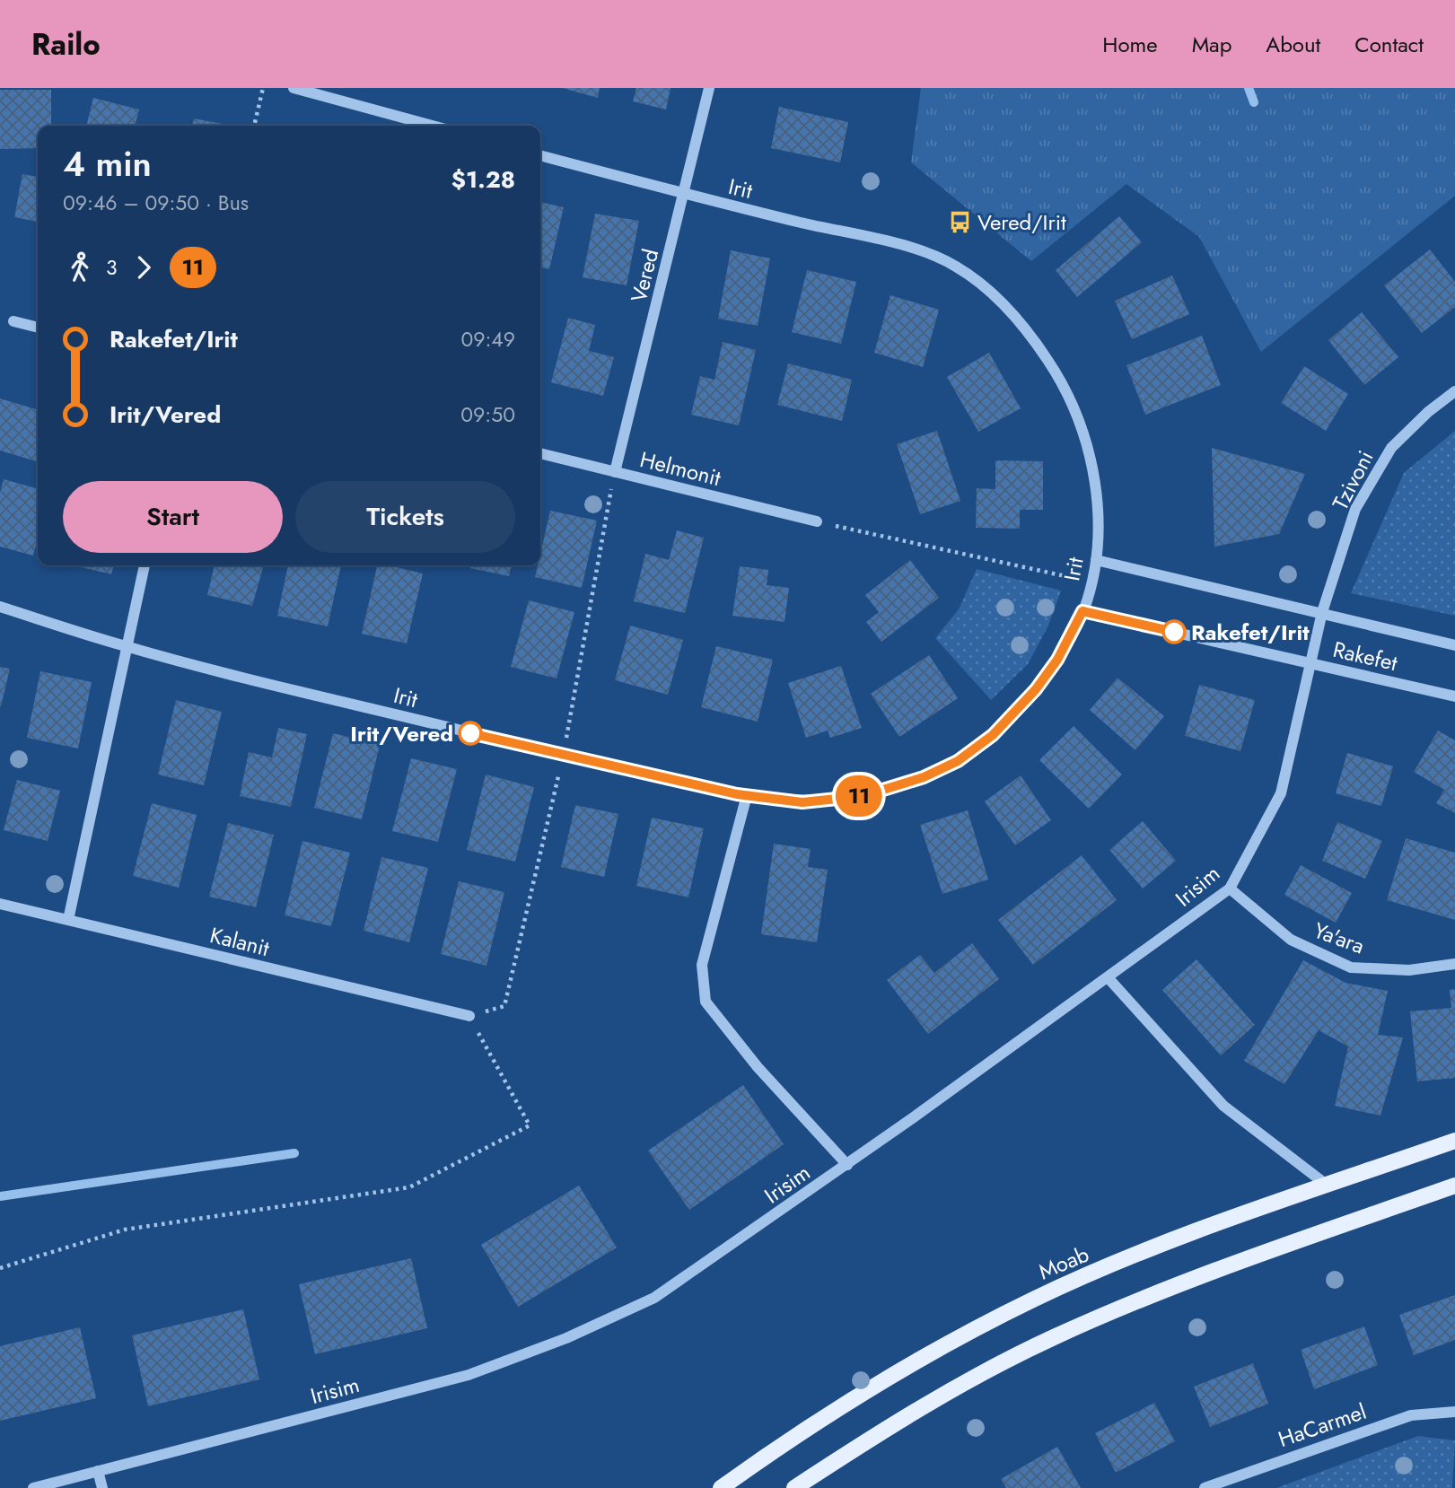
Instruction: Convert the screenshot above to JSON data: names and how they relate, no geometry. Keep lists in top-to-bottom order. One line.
{"streets":{"main road":["Moab"],"street":["Irit","Vered","Helmonit","Tzivoni","Rakefet","Irisim","Ya'ara","Kalanit","HaCarmel"]},"crossings":[["Irit","Vered"],["Irit","Rakefet"],["Vered","Helmonit"],["Tzivoni","Rakefet"],["Tzivoni","Irisim"],["Rakefet","Irisim"],["Irisim","Ya'ara"]],"places":{"bus stop":["Vered/Irit"],"other":["Rakefet/Irit","Irit/Vered"]},"lines":["bus line 11"],"page":{"header":"Railo","nav":["Home","Map","About","Contact"],"on_map":"11","heading":["4 min","09:46 – 09:50 · Bus","$1.28"],"legs":["3","11"],"list":[{"name":"Rakefet/Irit","value":"09:49"},{"name":"Irit/Vered","value":"09:50"}],"buttons":["Start","Tickets"]}}
